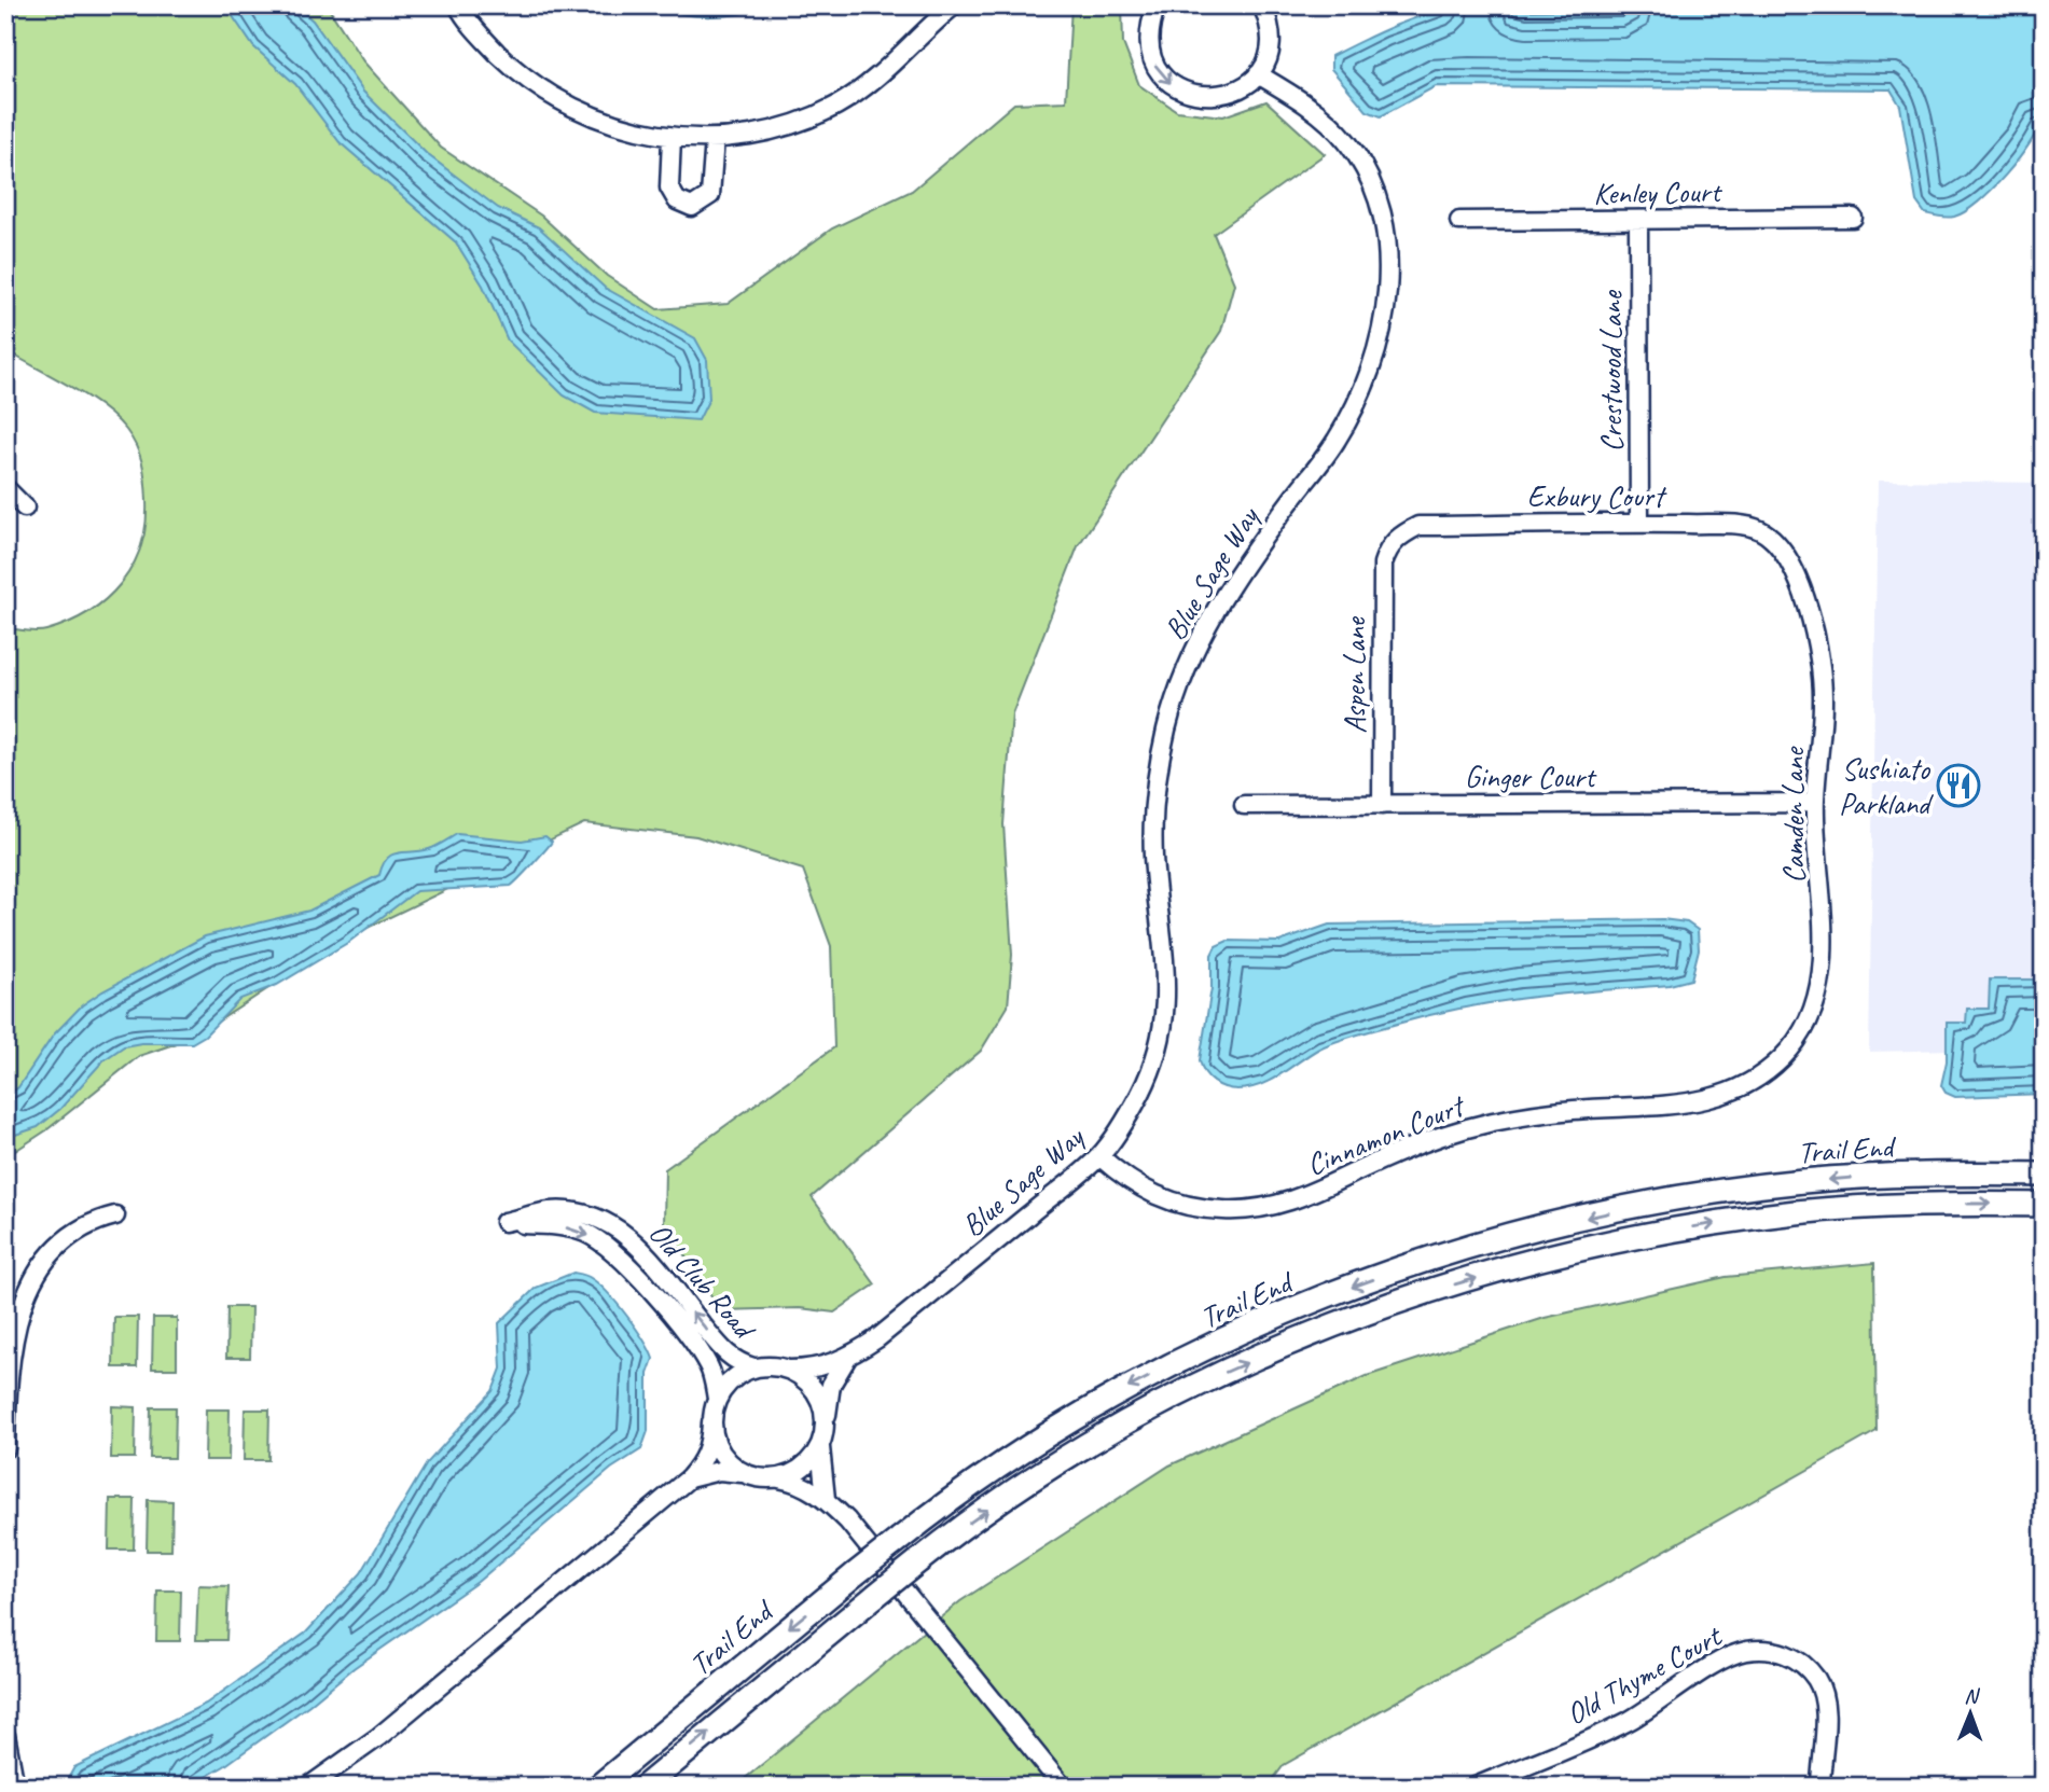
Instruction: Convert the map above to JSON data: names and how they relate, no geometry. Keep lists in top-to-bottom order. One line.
{"streets":{"street":["Kenley Court","Crestwood Lane","Exbury Court","Blue Sage Way","Aspen Lane","Ginger Court","Camden Lane","Cinnamon Court","Trail End","Old Club Road","Old Thyme Court"]},"crossings":[["Kenley Court","Crestwood Lane"],["Crestwood Lane","Exbury Court"],["Exbury Court","Aspen Lane"],["Exbury Court","Camden Lane"],["Blue Sage Way","Cinnamon Court"],["Blue Sage Way","Old Club Road"],["Aspen Lane","Ginger Court"],["Ginger Court","Camden Lane"],["Camden Lane","Cinnamon Court"]],"places":{"restaurant":["Sushiato Parkland"]},"north":"top"}
